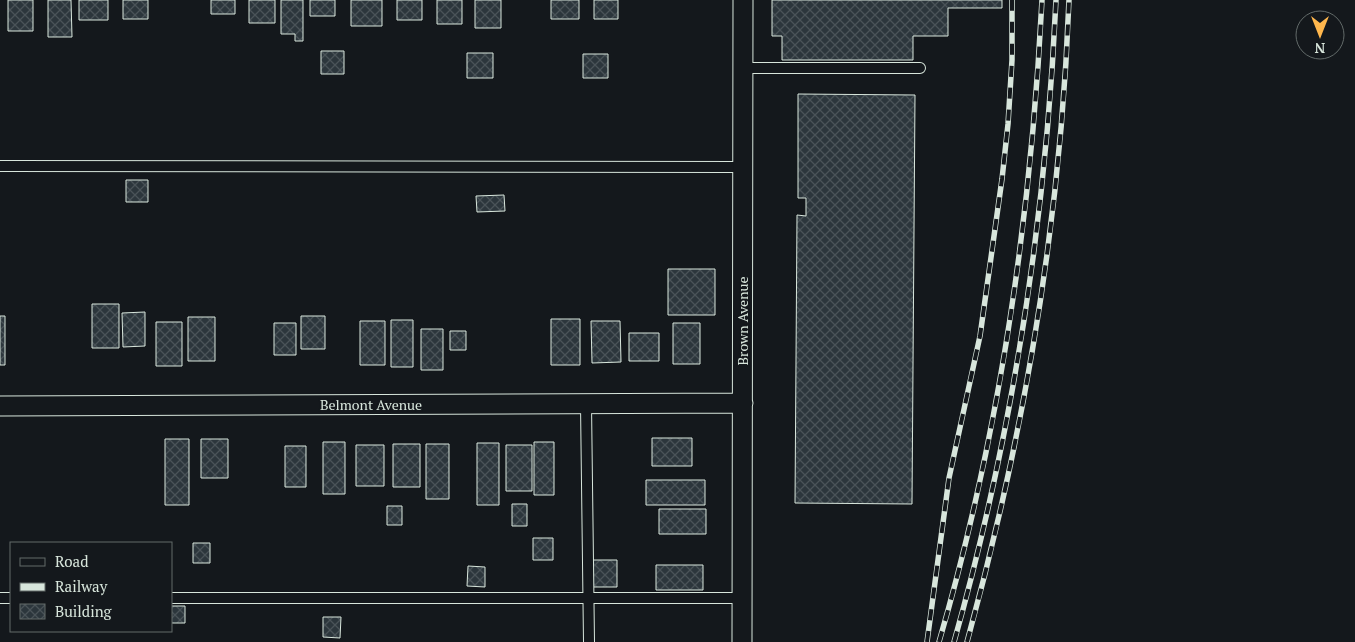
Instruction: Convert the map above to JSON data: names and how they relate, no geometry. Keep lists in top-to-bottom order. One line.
{"streets":{"street":["Brown Avenue","Belmont Avenue"]},"crossings":[["Brown Avenue","Belmont Avenue"]],"legend":["Road","Railway","Building"],"north":"bottom"}
